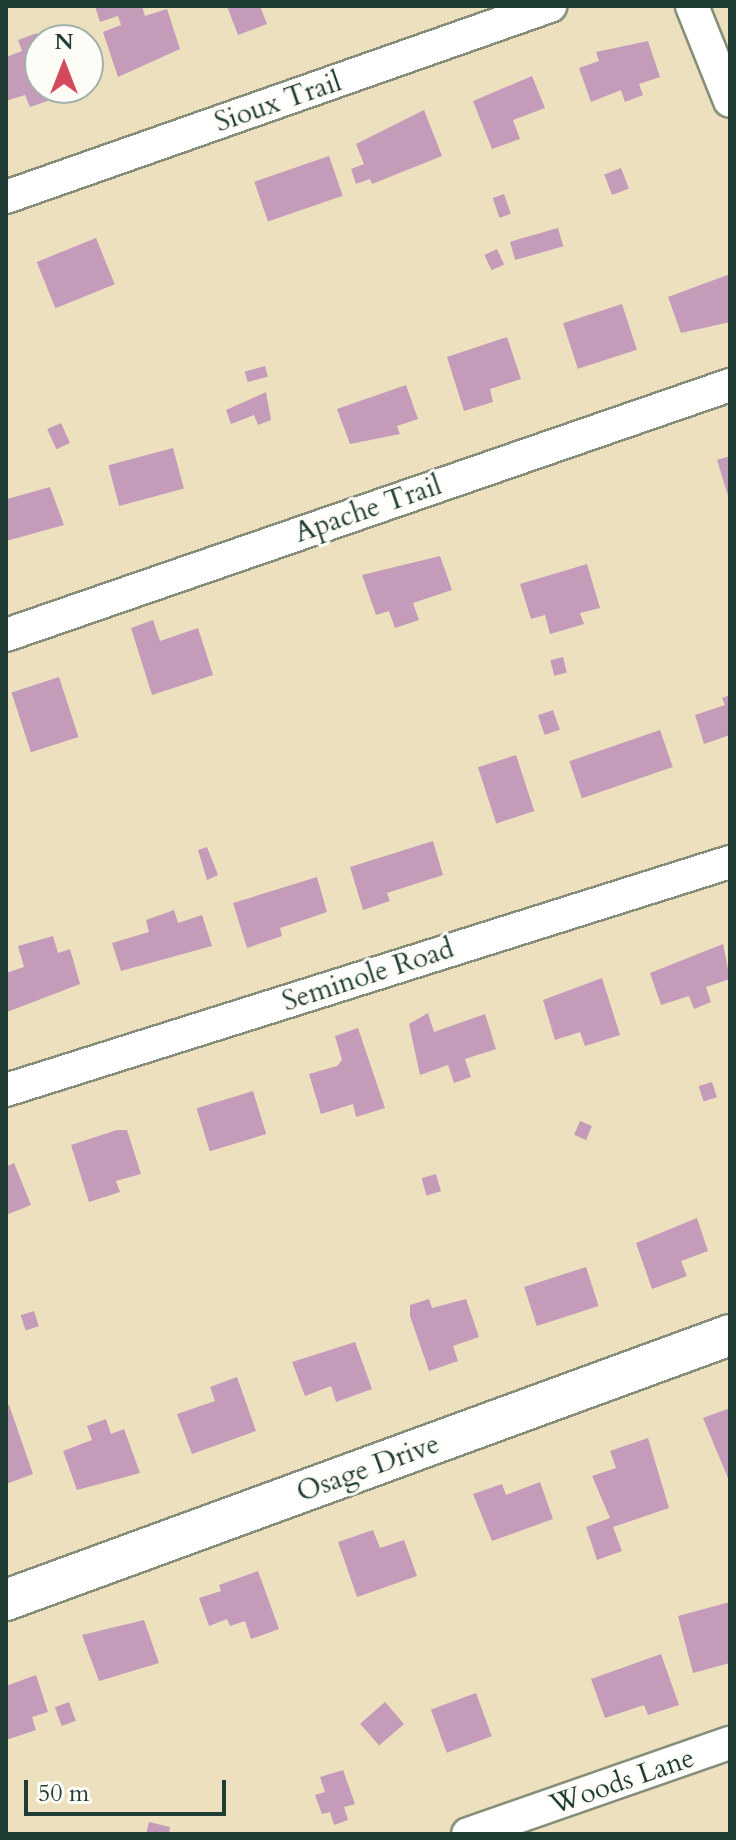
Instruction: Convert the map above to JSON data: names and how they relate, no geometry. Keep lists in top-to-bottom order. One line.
{"streets":{"street":["Sioux Trail","Apache Trail","Seminole Road","Osage Drive","Woods Lane"]},"scale_bar":"50 m","north":"top"}
